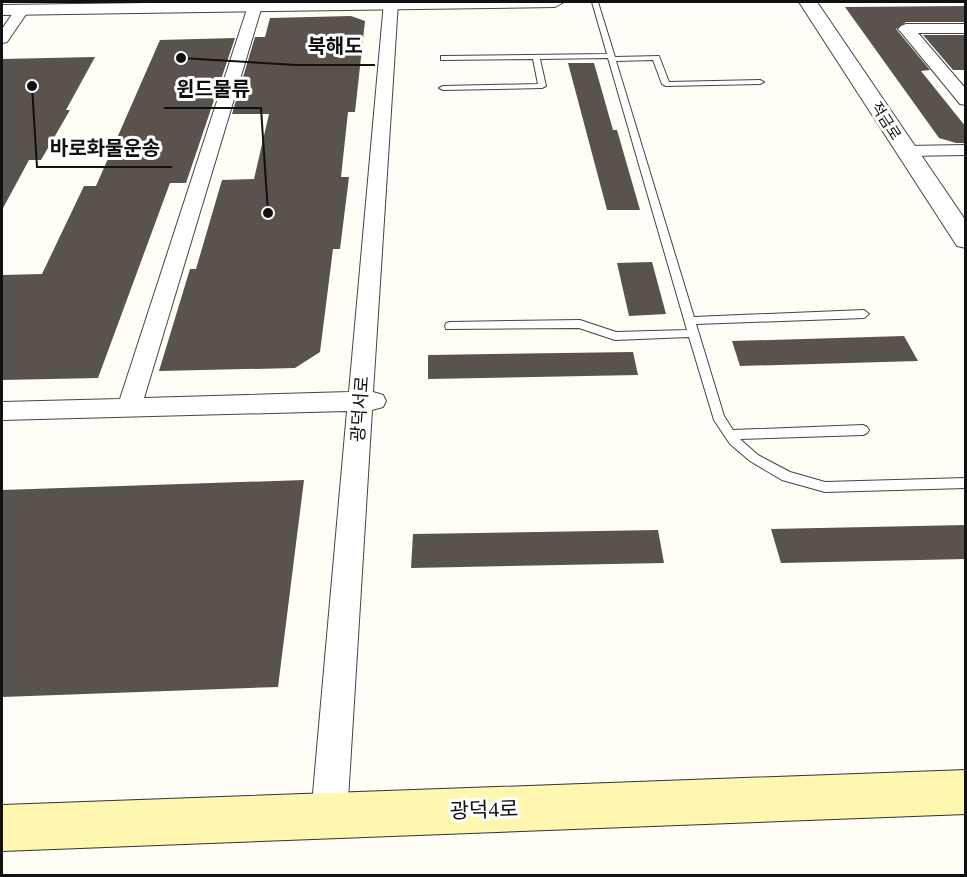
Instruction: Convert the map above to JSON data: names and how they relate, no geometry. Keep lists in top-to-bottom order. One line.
{"streets":{"main road":["광덕4로"],"street":["적금로","광덕서로"]},"crossings":[["광덕서로","광덕4로"]],"places":["북해도","바로화물운송","윈드물류"]}
